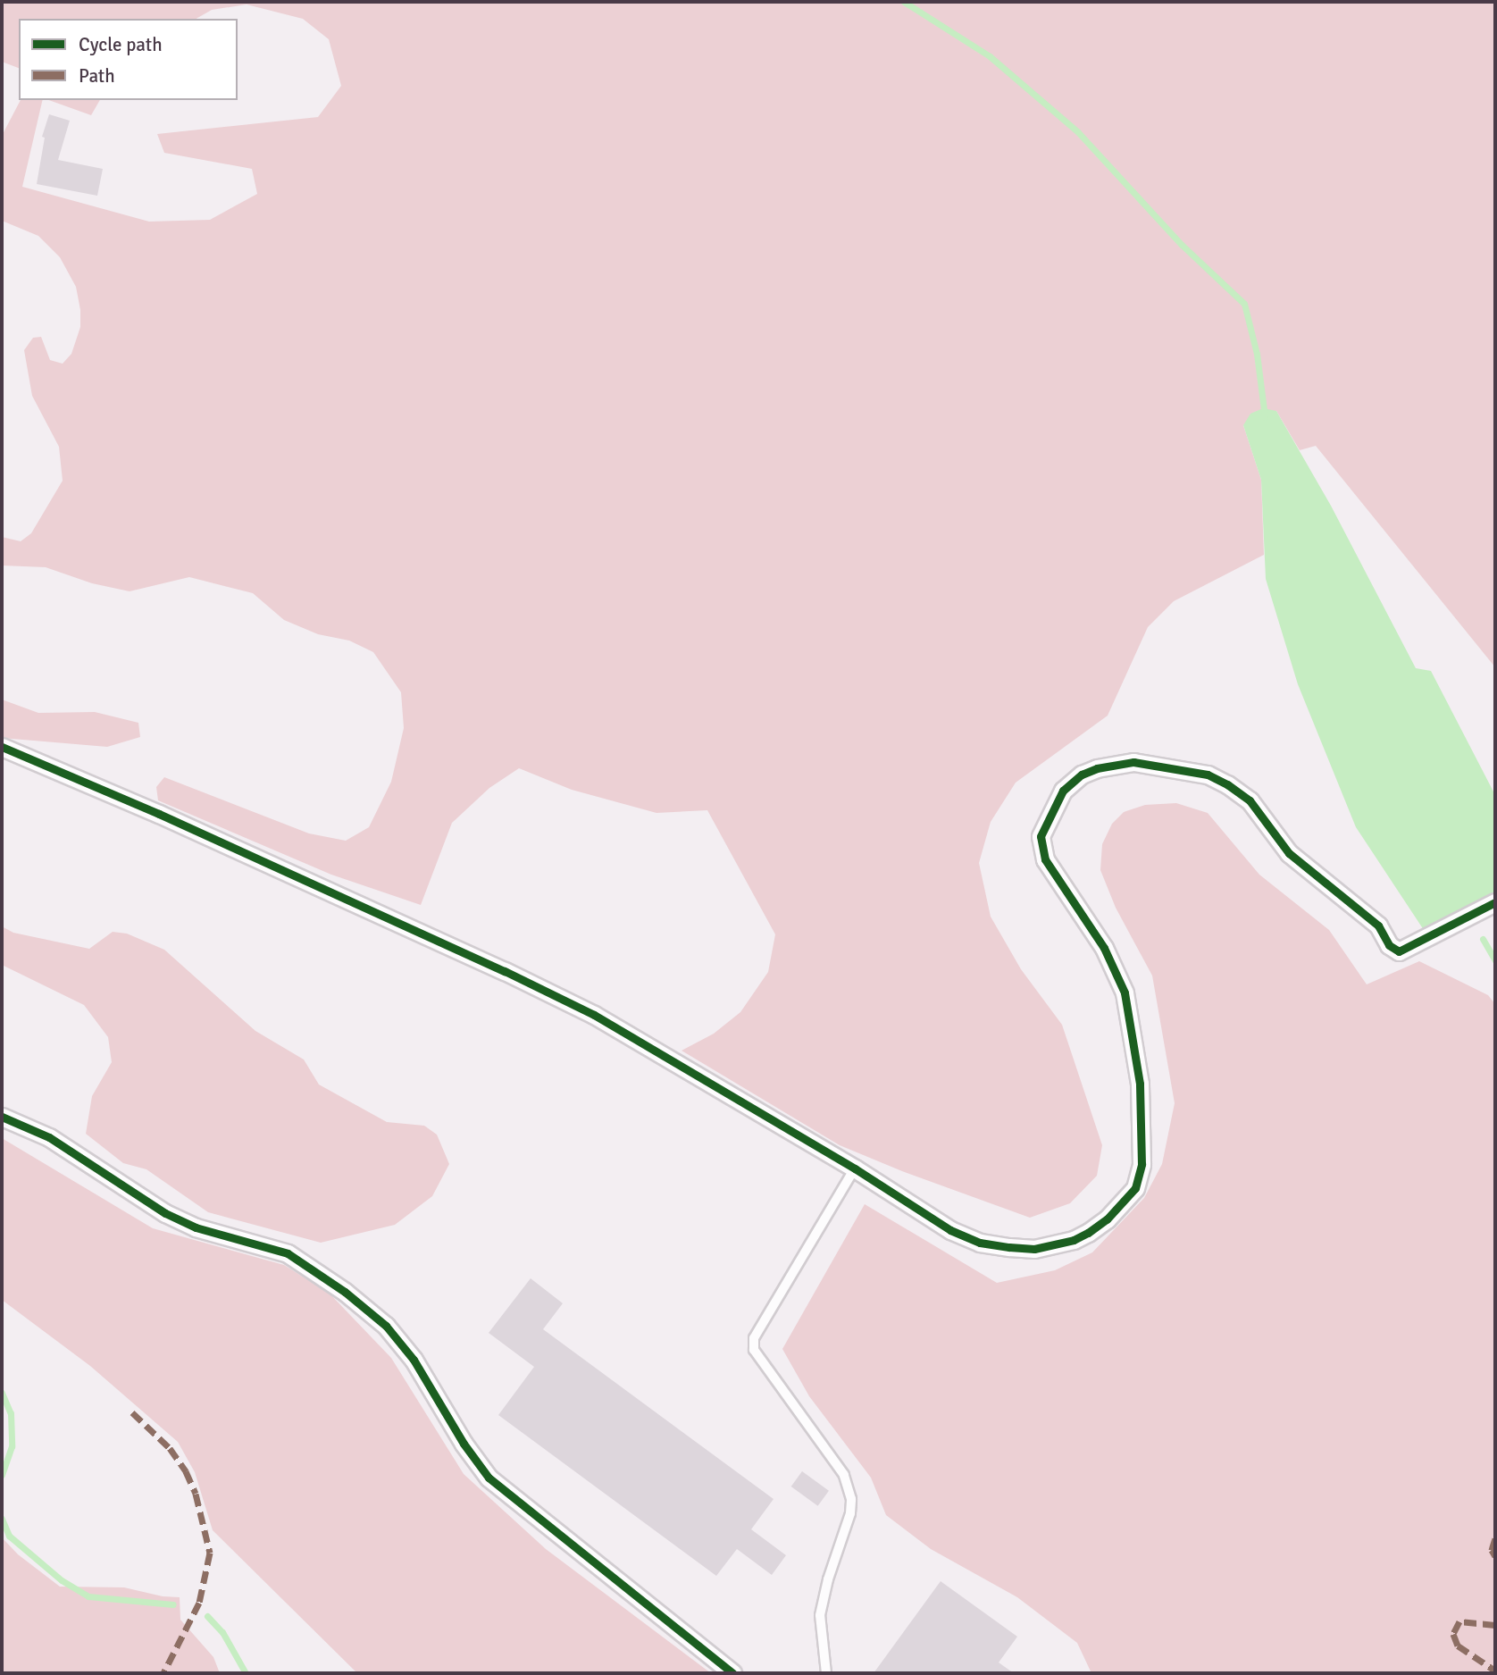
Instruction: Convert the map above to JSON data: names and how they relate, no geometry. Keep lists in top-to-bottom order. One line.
{"legend":["Cycle path","Path"]}
